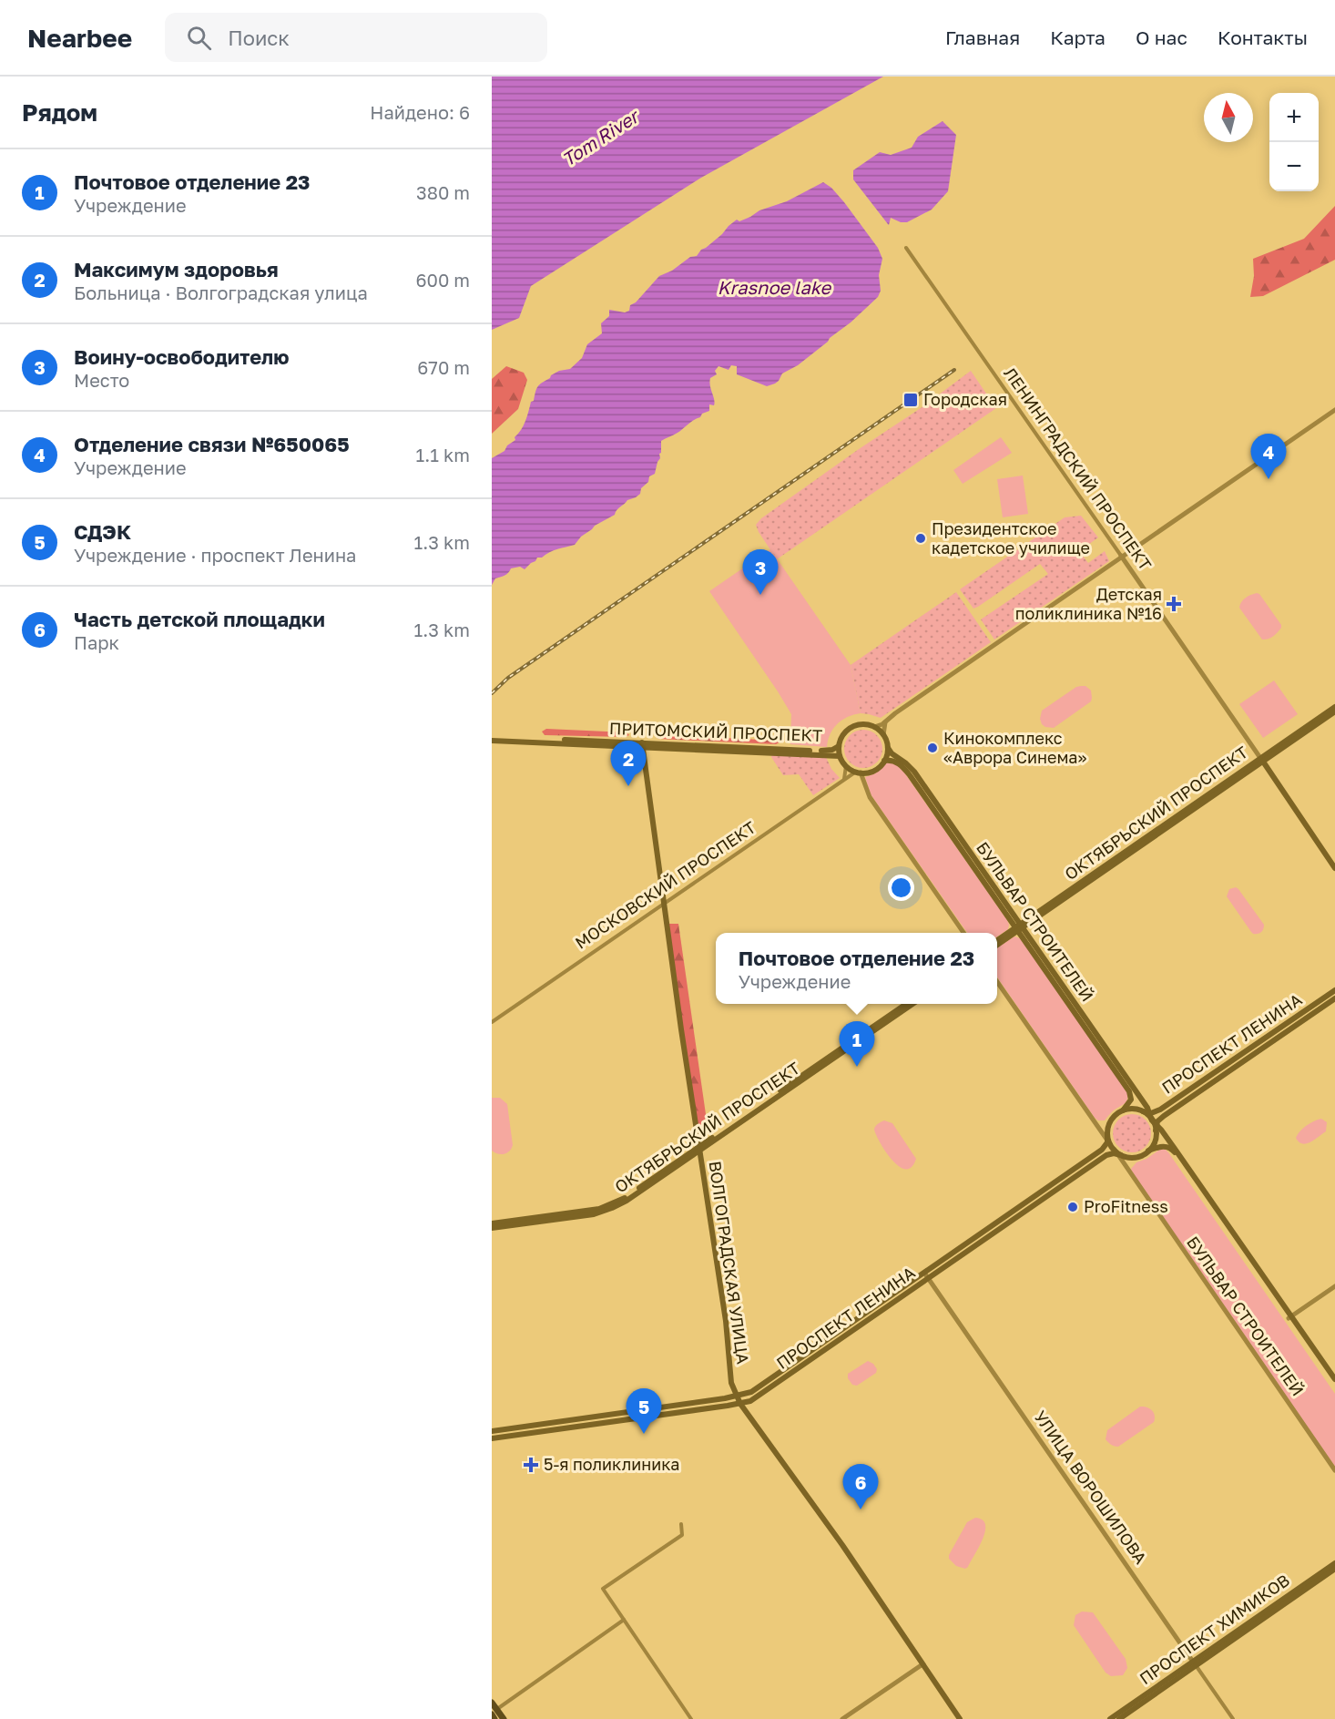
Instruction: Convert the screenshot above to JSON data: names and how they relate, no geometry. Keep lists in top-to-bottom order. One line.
{"streets":{"main road":["ЛЕНИНГРАДСКИЙ ПРОСПЕКТ","ПРИТОМСКИЙ ПРОСПЕКТ","ОКТЯБРЬСКИЙ ПРОСПЕКТ","БУЛЬВАР СТРОИТЕЛЕЙ","ПРОСПЕКТ ЛЕНИНА","ВОЛГОГРАДСКАЯ УЛИЦА","ПРОСПЕКТ ХИМИКОВ"],"street":["МОСКОВСКИЙ ПРОСПЕКТ","УЛИЦА ВОРОШИЛОВА"]},"crossings":[["ЛЕНИНГРАДСКИЙ ПРОСПЕКТ","ОКТЯБРЬСКИЙ ПРОСПЕКТ"],["ПРИТОМСКИЙ ПРОСПЕКТ","МОСКОВСКИЙ ПРОСПЕКТ"],["ПРИТОМСКИЙ ПРОСПЕКТ","БУЛЬВАР СТРОИТЕЛЕЙ"],["ПРИТОМСКИЙ ПРОСПЕКТ","ВОЛГОГРАДСКАЯ УЛИЦА"],["ОКТЯБРЬСКИЙ ПРОСПЕКТ","БУЛЬВАР СТРОИТЕЛЕЙ"],["ОКТЯБРЬСКИЙ ПРОСПЕКТ","ВОЛГОГРАДСКАЯ УЛИЦА"],["МОСКОВСКИЙ ПРОСПЕКТ","БУЛЬВАР СТРОИТЕЛЕЙ"],["МОСКОВСКИЙ ПРОСПЕКТ","ВОЛГОГРАДСКАЯ УЛИЦА"],["БУЛЬВАР СТРОИТЕЛЕЙ","ПРОСПЕКТ ЛЕНИНА"],["ПРОСПЕКТ ЛЕНИНА","ВОЛГОГРАДСКАЯ УЛИЦА"],["ПРОСПЕКТ ЛЕНИНА","УЛИЦА ВОРОШИЛОВА"],["УЛИЦА ВОРОШИЛОВА","ПРОСПЕКТ ХИМИКОВ"]],"water":["Tom River","Krasnoe lake"],"places":{"transit":["Городская"],"other":["Президентское кадетское училище","Кинокомплекс «Аврора Синема»","ProFitness"],"health":["Детская поликлиника №16","5-я поликлиника"]},"north":"top","page":{"header":"Nearbee","search":"Поиск","nav":["Главная","Карта","О нас","Контакты"],"heading":["Рядом","Найдено: 6"],"map_buttons":["+","−"],"list":[{"mark":"1","name":"Почтовое отделение 23","note":"Учреждение","value":"380 m"},{"mark":"2","name":"Максимум здоровья","note":"Больница · Волгоградская улица","value":"600 m"},{"mark":"3","name":"Воину-освободителю","note":"Место","value":"670 m"},{"mark":"4","name":"Отделение связи №650065","note":"Учреждение","value":"1.1 km"},{"mark":"5","name":"СДЭК","note":"Учреждение · проспект Ленина","value":"1.3 km"},{"mark":"6","name":"Часть детской площадки","note":"Парк","value":"1.3 km"}],"pins":["4","3","2","1","5","6"],"popup":["Почтовое отделение 23","Учреждение"]}}
